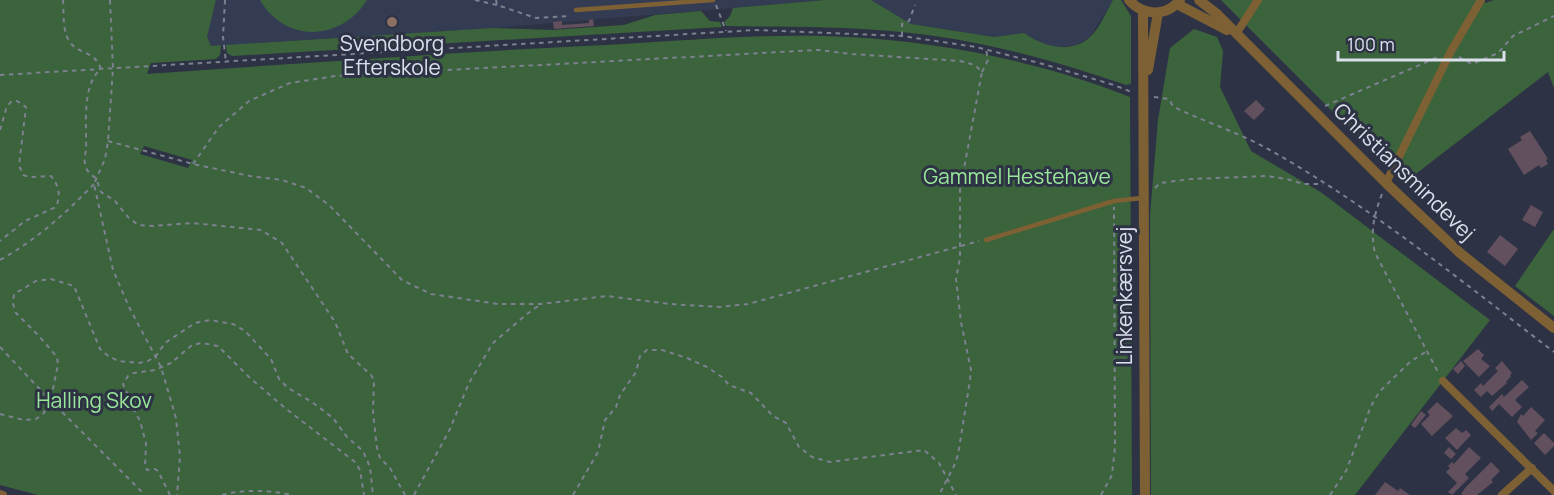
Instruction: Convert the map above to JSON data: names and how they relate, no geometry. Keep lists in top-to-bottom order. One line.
{"streets":{"street":["Christiansmindevej","Linkenkærsvej"]},"parks":["Gammel Hestehave","Halling Skov"],"places":["Svendborg Efterskole"],"scale_bar":"100 m"}
